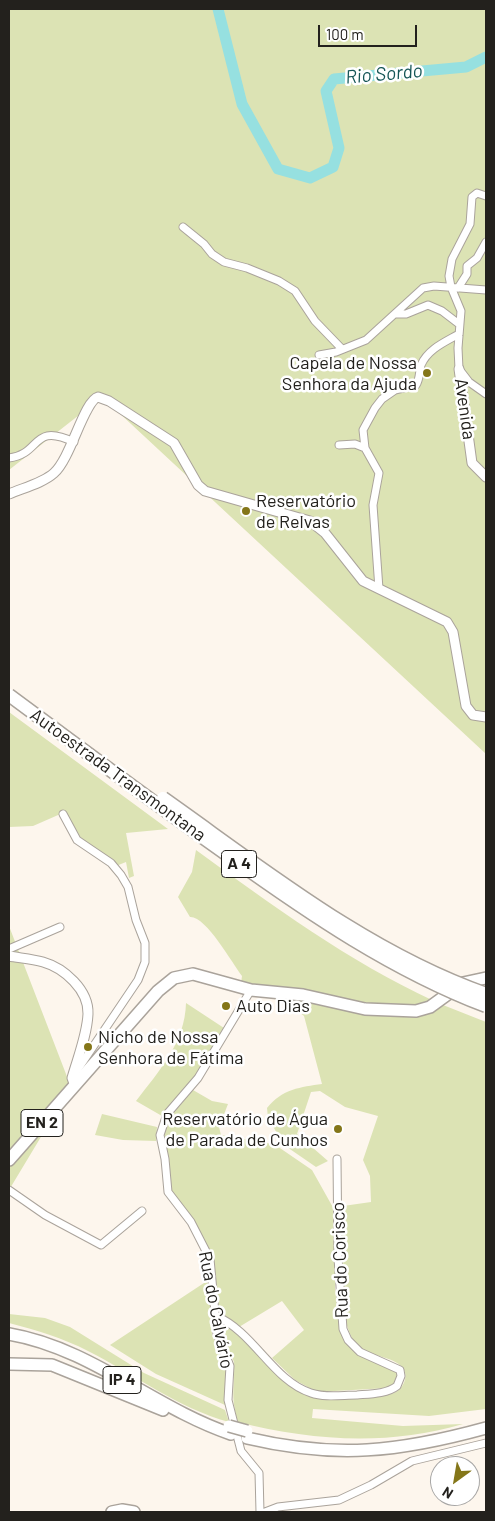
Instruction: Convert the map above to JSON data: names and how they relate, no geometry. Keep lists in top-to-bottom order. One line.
{"streets":{"highway":["Autoestrada Transmontana","A 4"],"main road":["EN 2","IP 4"],"street":["Avenida","Rua do Corisco","Rua do Calvário"]},"crossings":[["EN 2","Rua do Calvário"],["Rua do Corisco","Rua do Calvário"]],"water":["Rio Sordo"],"places":["Capela de Nossa Senhora da Ajuda","Reservatório de Relvas","Auto Dias","Nicho de Nossa Senhora de Fátima","Reservatório de Água de Parada de Cunhos"],"scale_bar":"100 m","north":"bottom left"}
